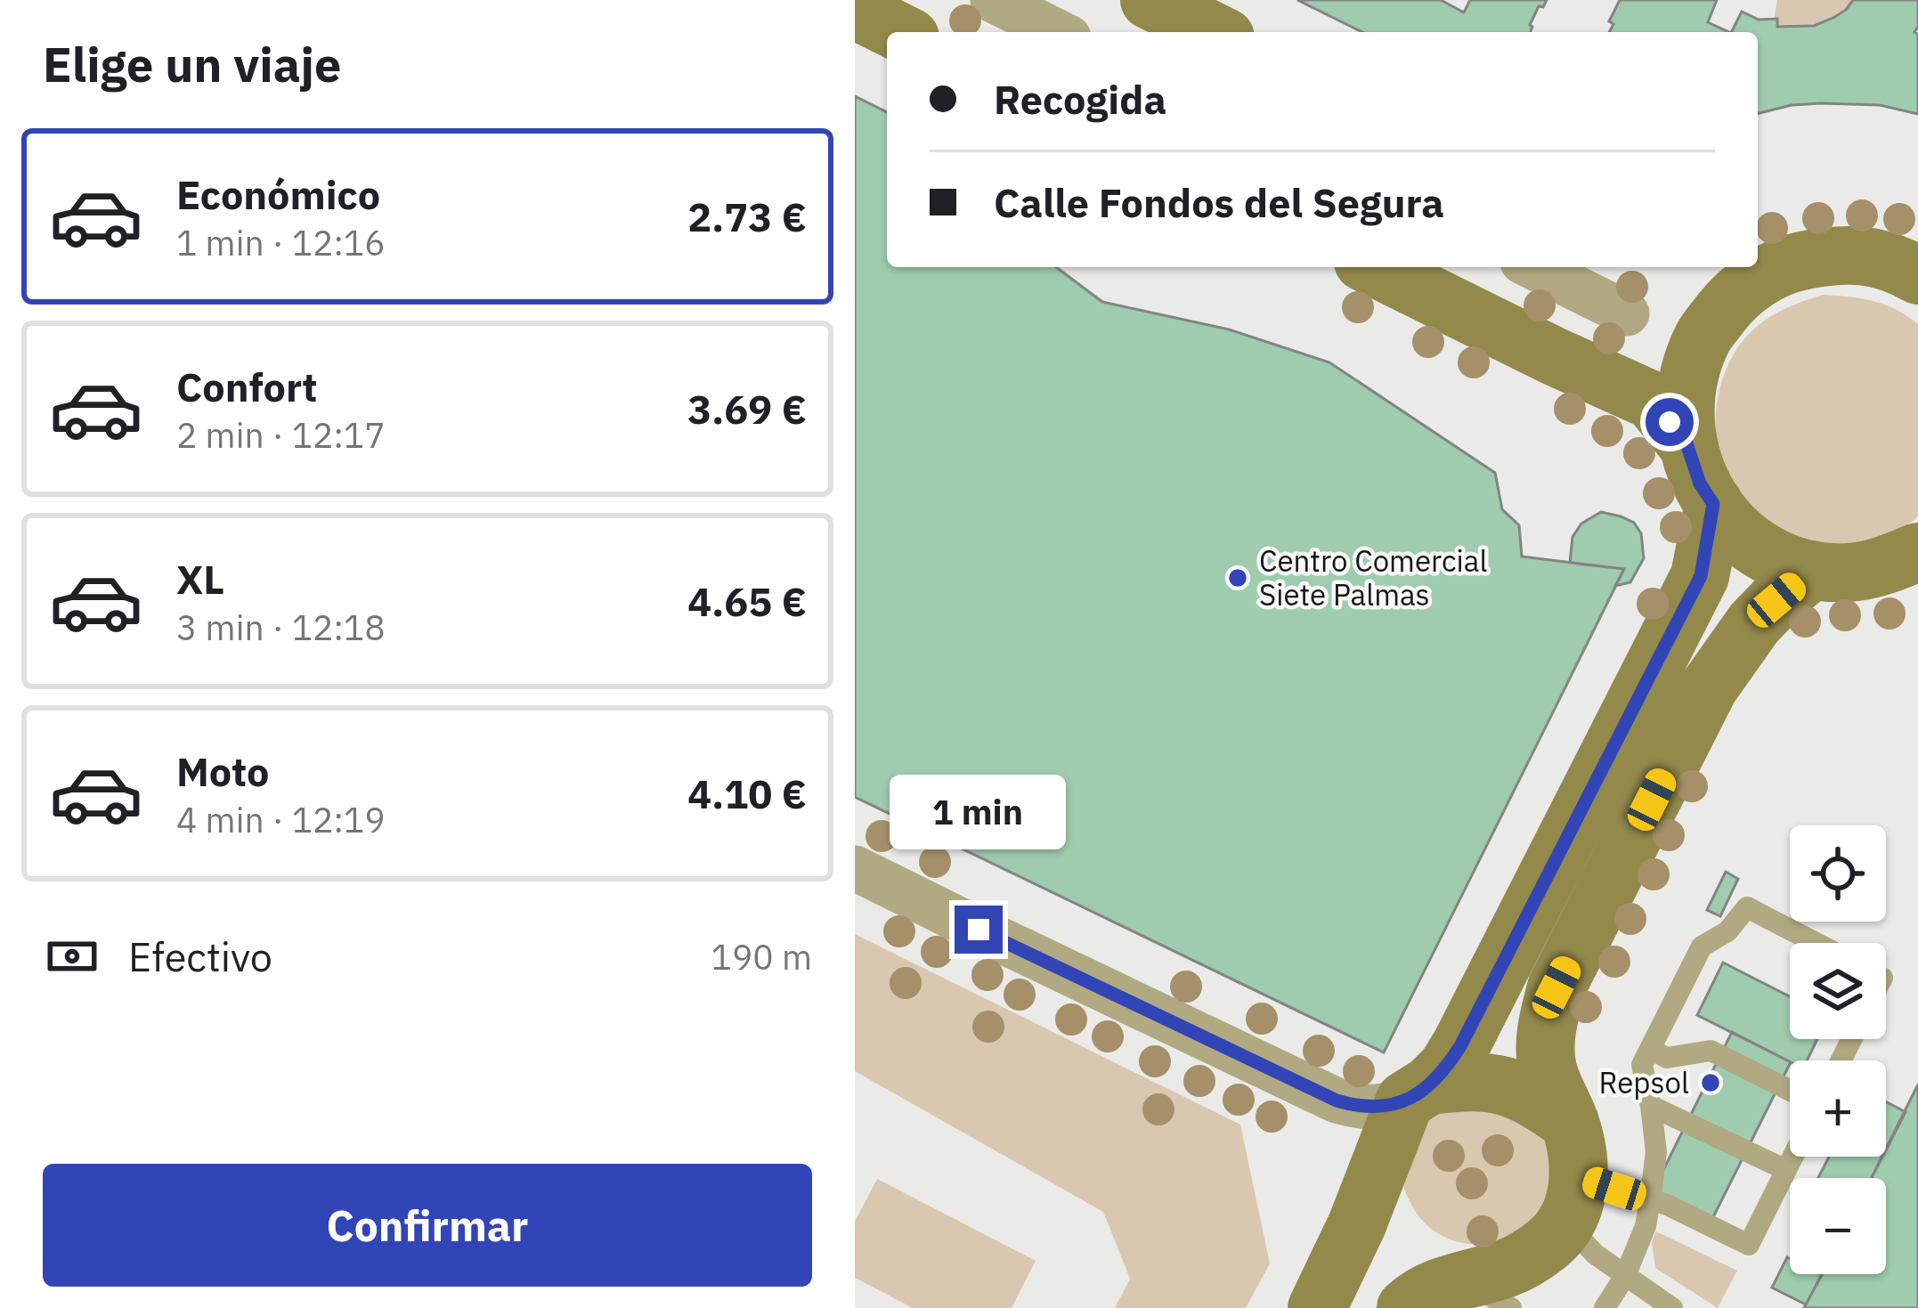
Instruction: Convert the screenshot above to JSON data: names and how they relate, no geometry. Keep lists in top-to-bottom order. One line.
{"places":["Centro Comercial Siete Palmas","Repsol"],"page":{"heading":"Elige un viaje","banner":["Recogida","Calle Fondos del Segura"],"list":[{"name":"Económico","note":"1 min · 12:16","value":"2.73 €"},{"name":"Confort","note":"2 min · 12:17","value":"3.69 €"},{"name":"XL","note":"3 min · 12:18","value":"4.65 €"},{"name":"Moto","note":"4 min · 12:19","value":"4.10 €"}],"bubble":"1 min","map_buttons":["+","−"],"pay":["Efectivo","190 m"],"buttons":"Confirmar"}}
